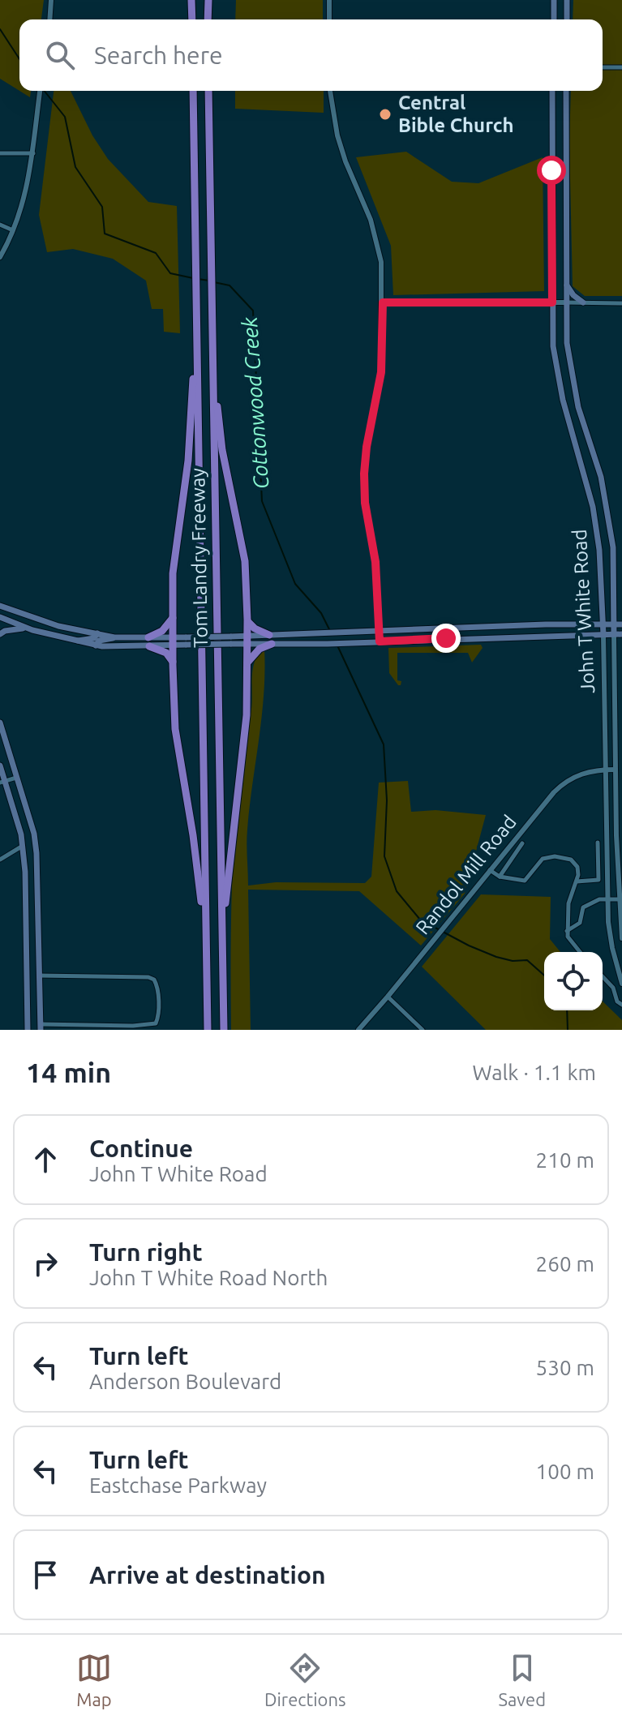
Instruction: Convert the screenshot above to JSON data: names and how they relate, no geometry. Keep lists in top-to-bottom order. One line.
{"streets":{"highway":["Tom Landry Freeway"],"main road":["John T White Road"],"street":["Randol Mill Road"]},"crossings":[["John T White Road","Randol Mill Road"]],"water":["Cottonwood Creek"],"places":["Central Bible Church"],"page":{"search":"Search here","heading":["14 min","Walk · 1.1 km"],"list":[["Continue","John T White Road","210 m"],["Turn right","John T White Road North","260 m"],["Turn left","Anderson Boulevard","530 m"],["Turn left","Eastchase Parkway","100 m"],"Arrive at destination"],"nav":["Map","Directions","Saved"]}}
